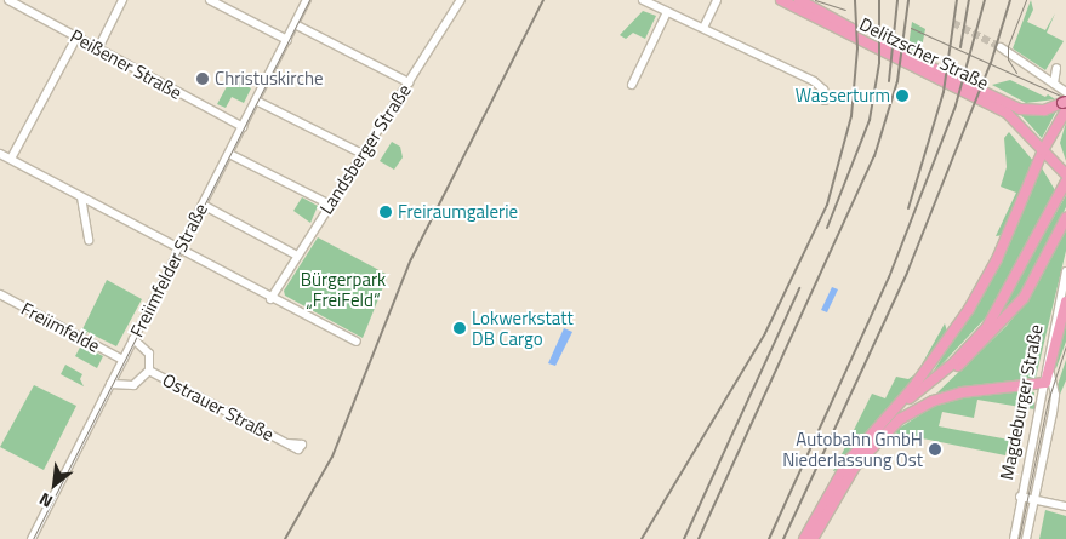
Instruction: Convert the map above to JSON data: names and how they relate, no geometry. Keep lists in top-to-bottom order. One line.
{"streets":{"main road":["Delitzscher Straße","Magdeburger Straße"],"street":["Peißener Straße","Landsberger Straße","Freiimfelder Straße","Freiimfelde","Ostrauer Straße"]},"crossings":[["Peißener Straße","Freiimfelder Straße"],["Freiimfelder Straße","Freiimfelde"],["Freiimfelder Straße","Ostrauer Straße"]],"parks":["Bürgerpark „FreiFeld“"],"places":["Christuskirche","Wasserturm","Freiraumgalerie","Lokwerkstatt DB Cargo","Autobahn GmbH Niederlassung Ost"],"north":"bottom left"}
